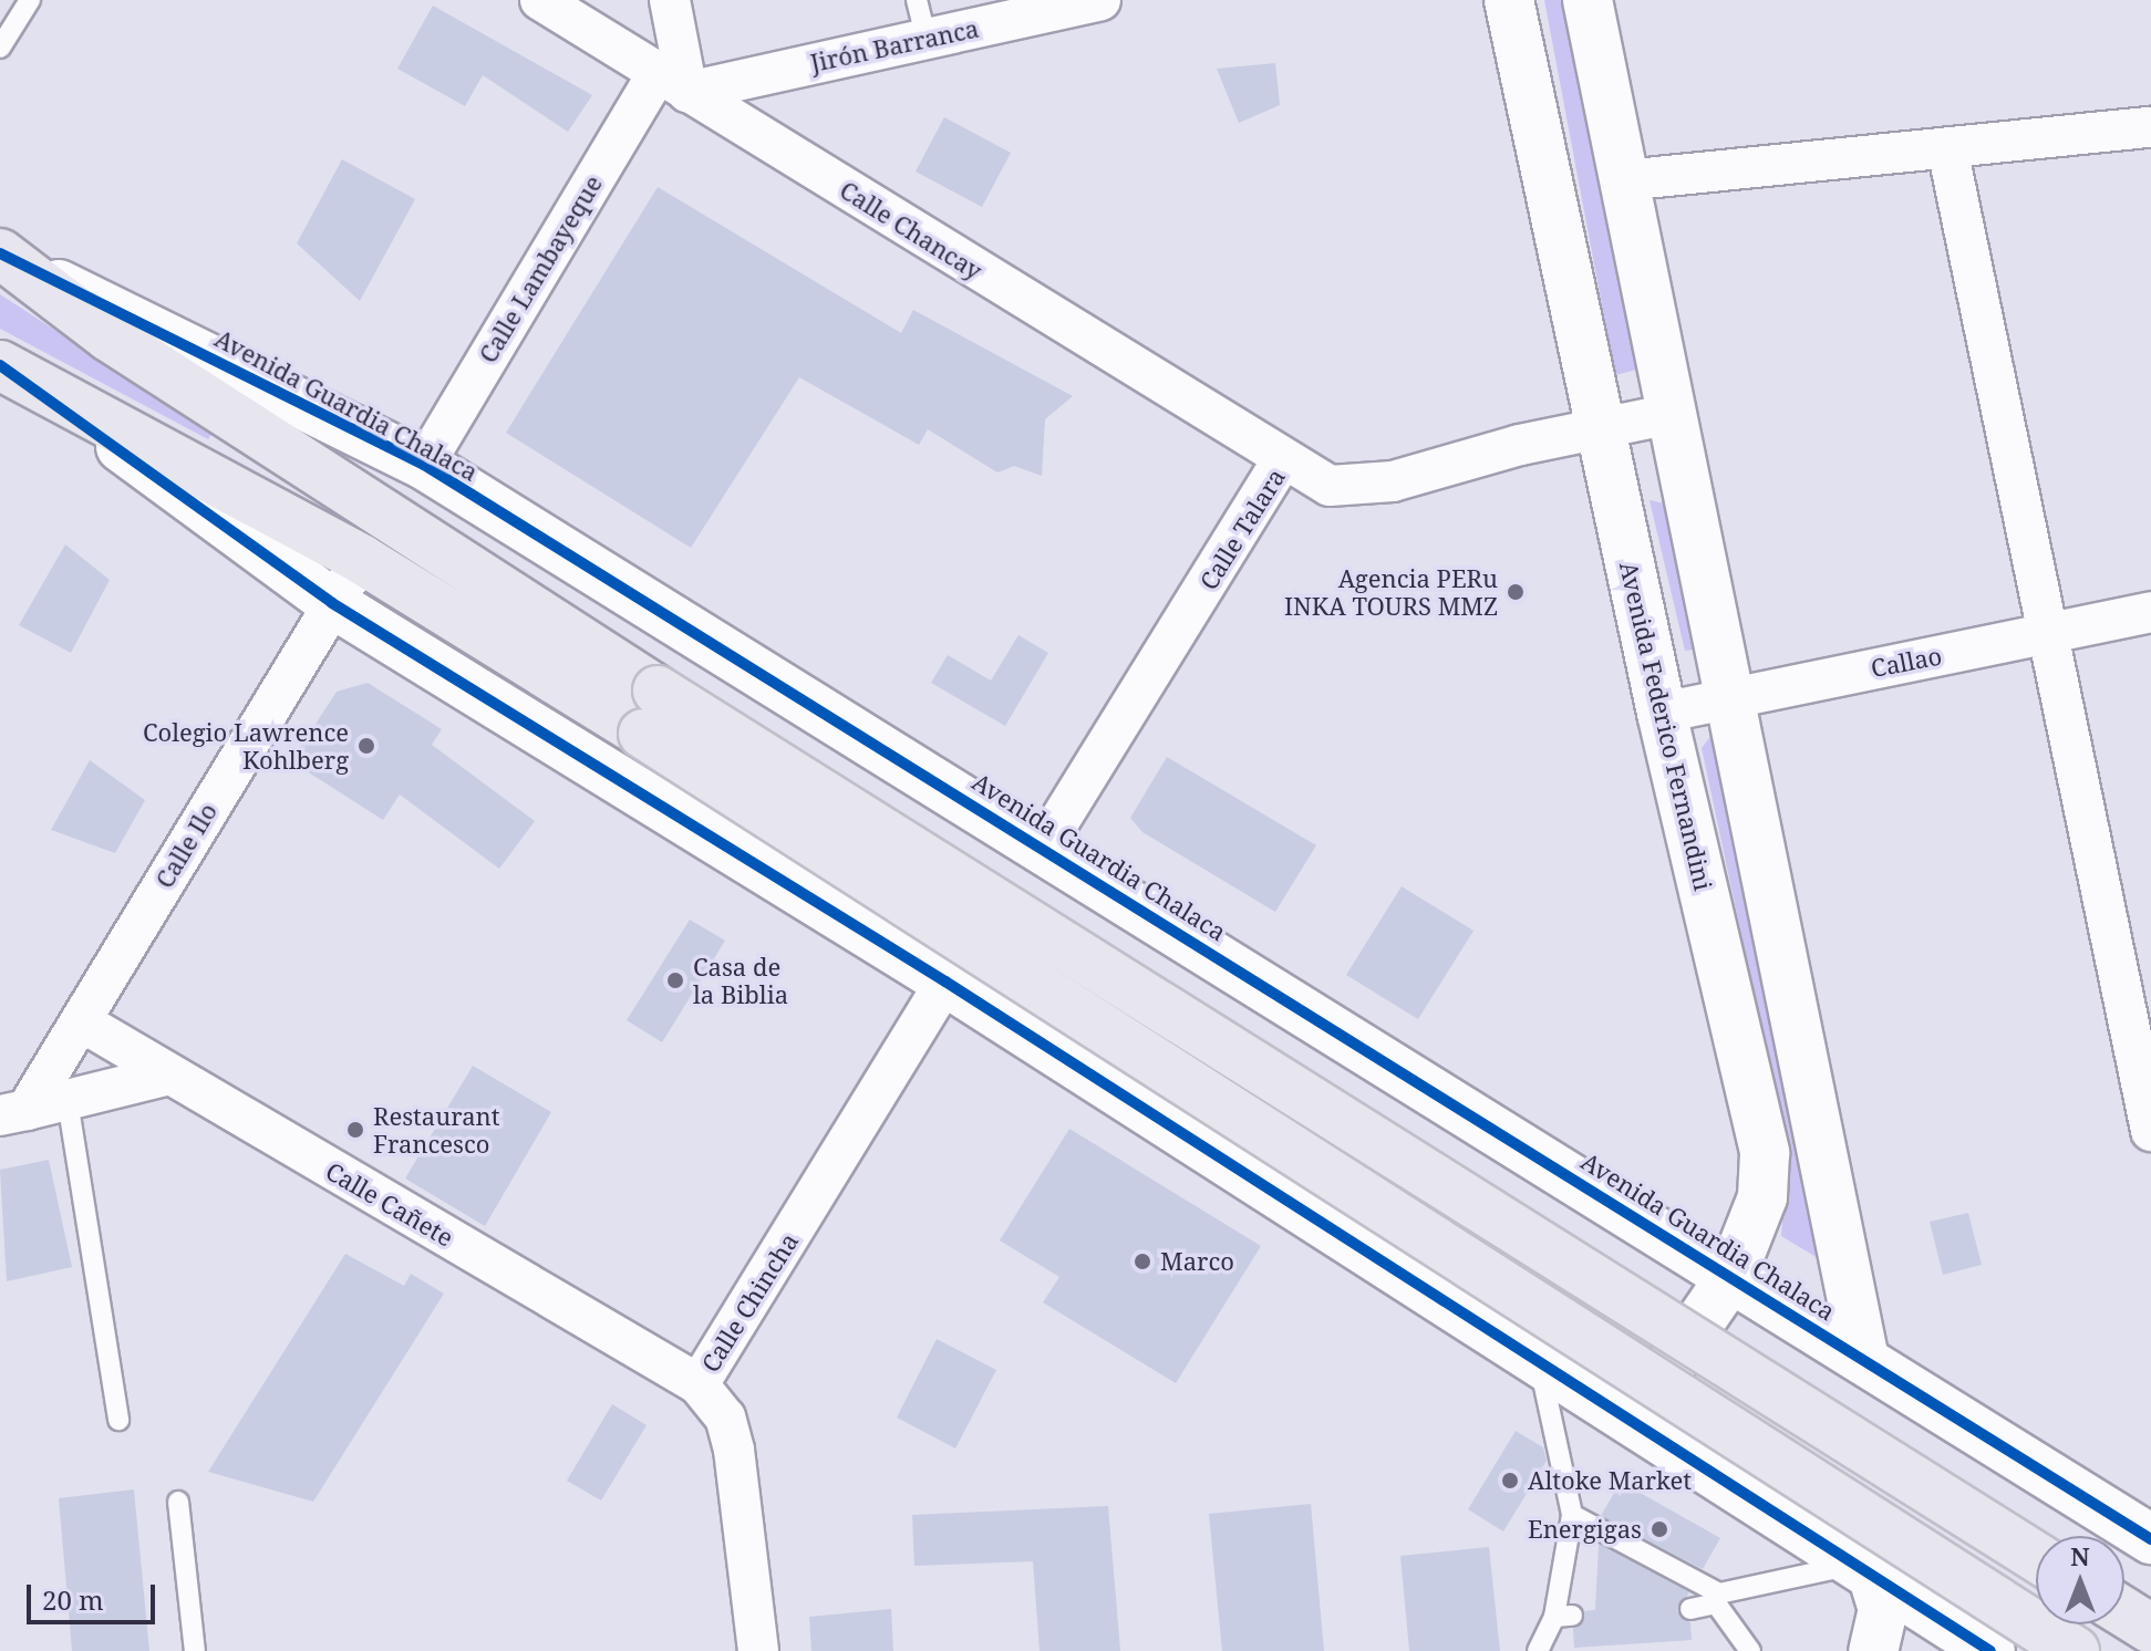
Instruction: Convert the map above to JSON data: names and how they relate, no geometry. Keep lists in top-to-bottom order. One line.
{"streets":{"main road":["Avenida Guardia Chalaca"],"street":["Jirón Barranca","Calle Chancay","Calle Lambayeque","Calle Talara","Callao","Avenida Federico Fernandini","Calle Ilo","Calle Cañete","Calle Chincha"]},"crossings":[["Jirón Barranca","Calle Chancay"],["Jirón Barranca","Calle Lambayeque"],["Calle Chancay","Calle Lambayeque"],["Calle Chancay","Calle Talara"],["Calle Lambayeque","Avenida Guardia Chalaca"],["Avenida Guardia Chalaca","Calle Talara"],["Avenida Guardia Chalaca","Avenida Federico Fernandini"],["Avenida Guardia Chalaca","Calle Ilo"],["Avenida Guardia Chalaca","Calle Chincha"],["Calle Talara","Avenida Federico Fernandini"],["Callao","Avenida Federico Fernandini"],["Calle Ilo","Calle Cañete"],["Calle Cañete","Calle Chincha"]],"places":["Agencia PERu INKA TOURS MMZ","Colegio Lawrence Kohlberg","Casa de la Biblia","Restaurant Francesco","Marco","Altoke Market","Energigas"],"scale_bar":"20 m","north":"top"}
